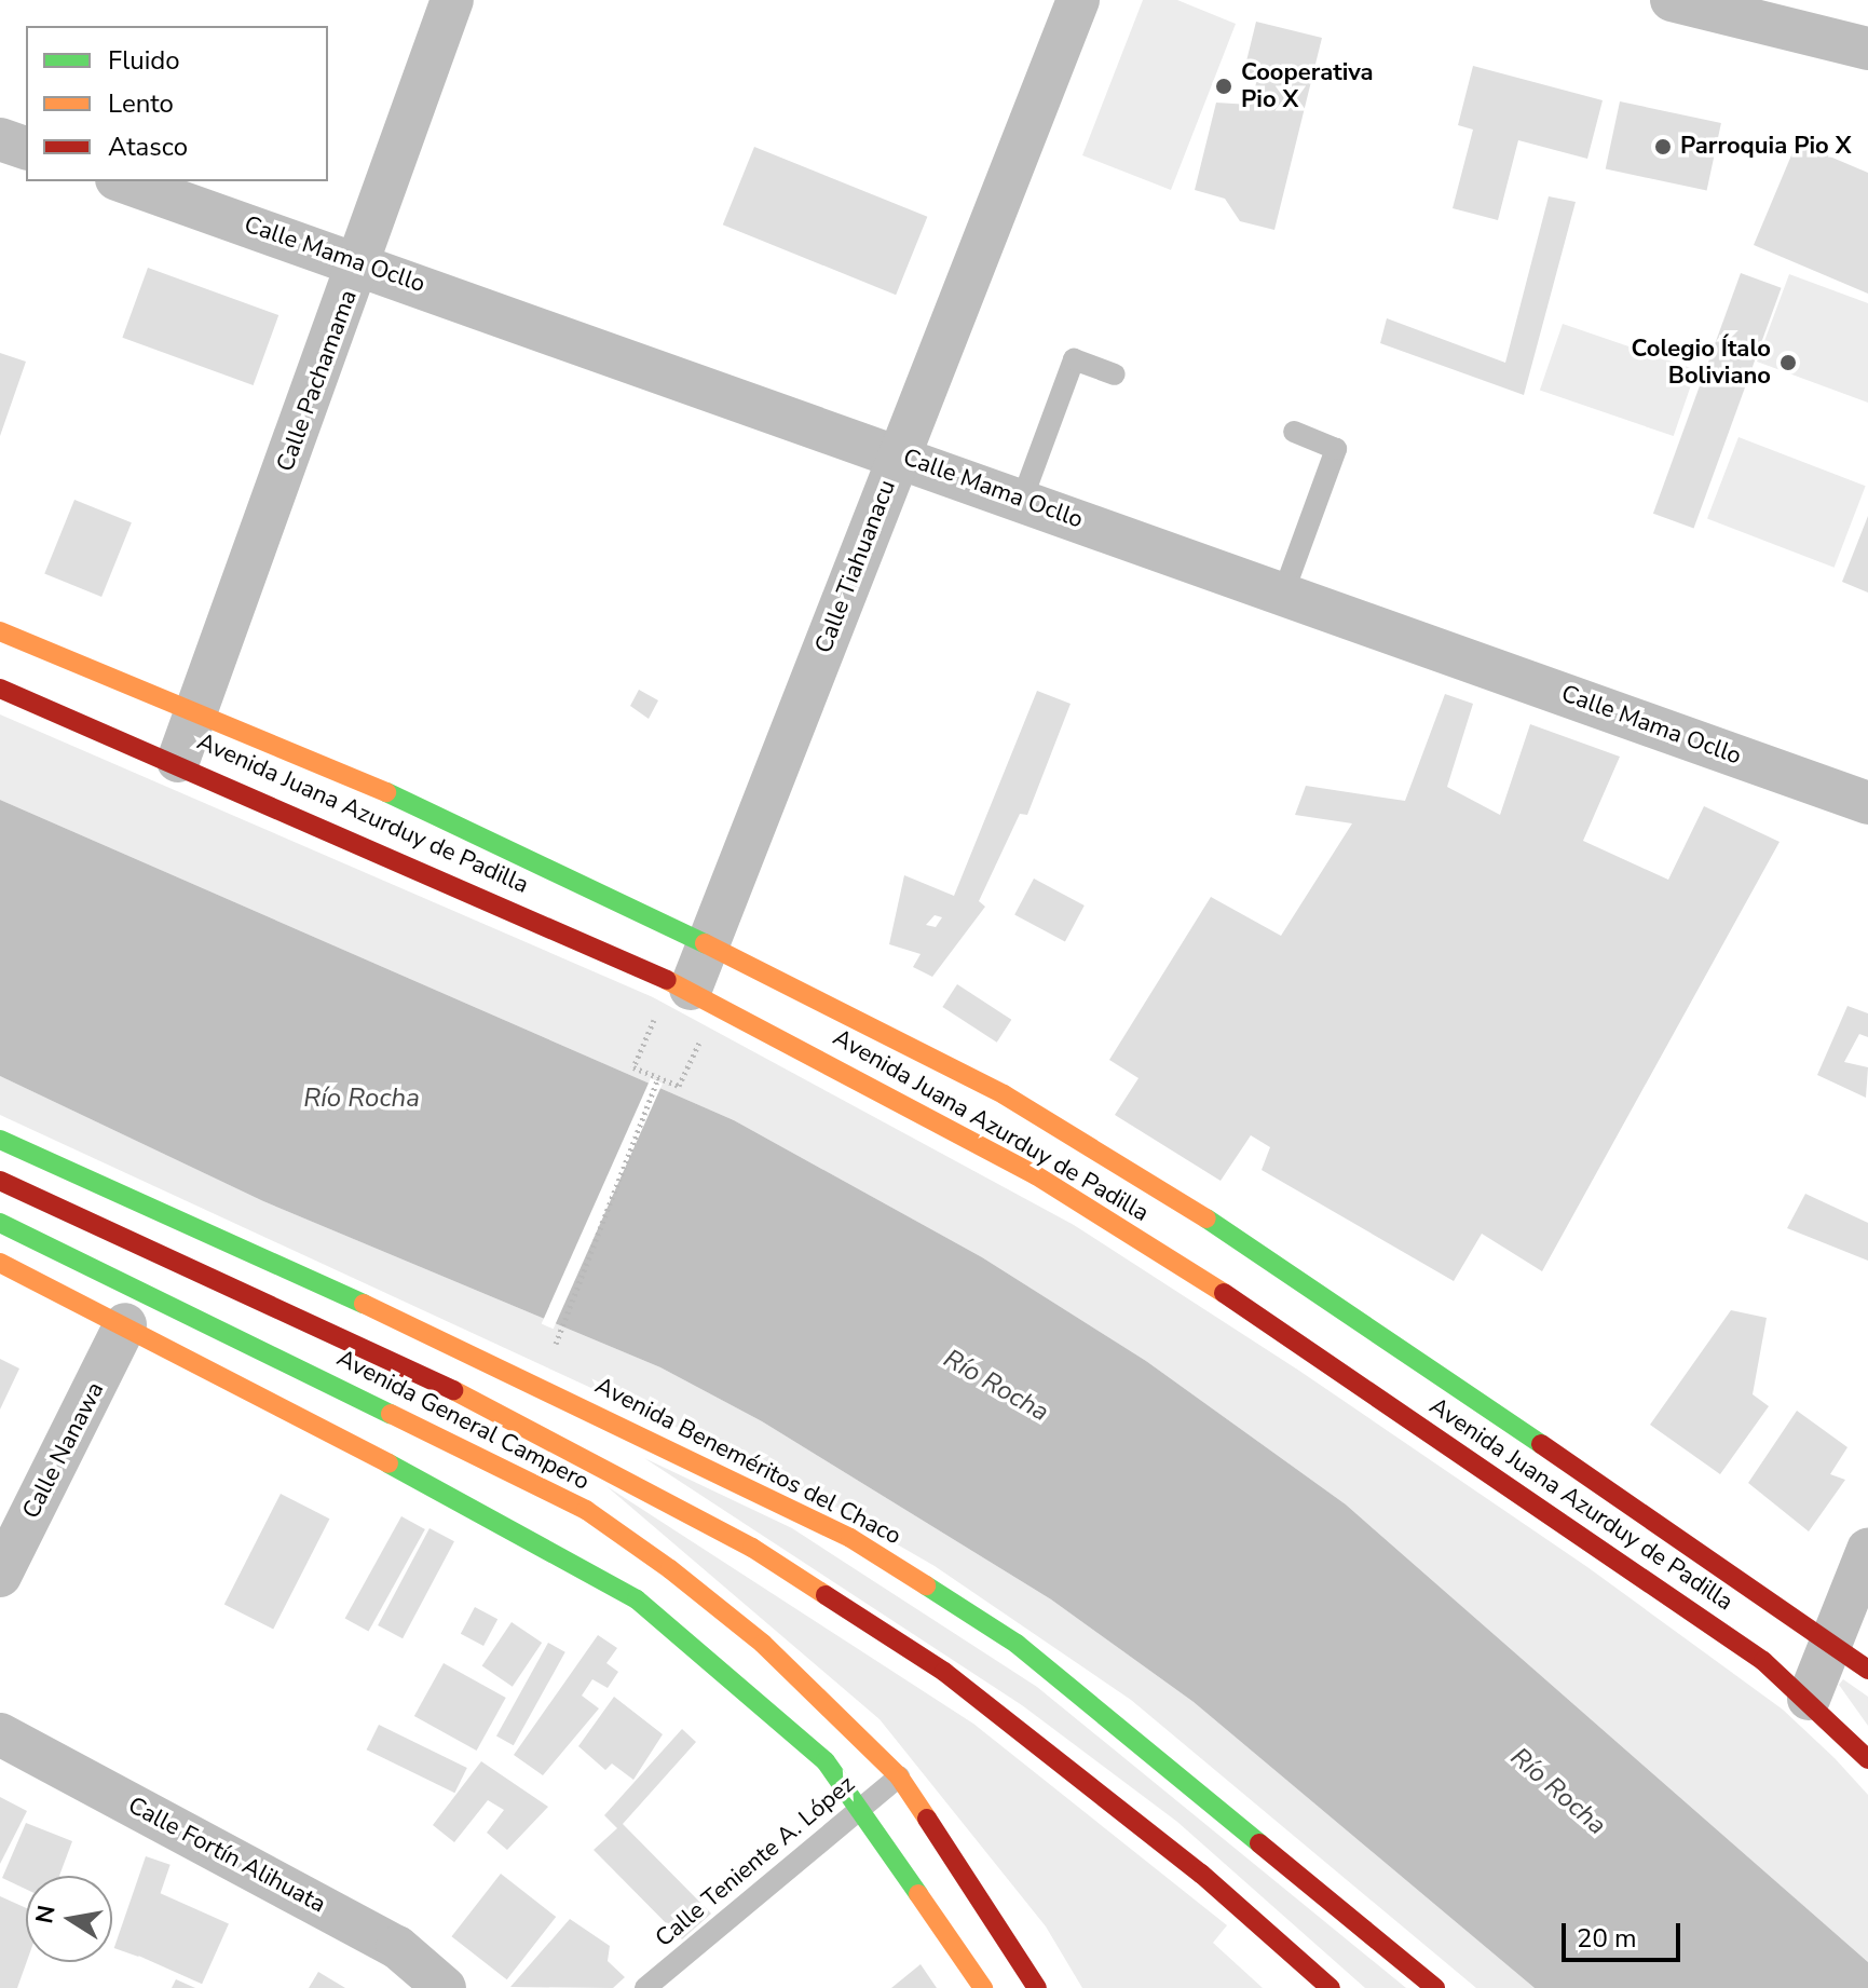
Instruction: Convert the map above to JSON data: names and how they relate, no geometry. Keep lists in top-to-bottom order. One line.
{"streets":{"main road":["Avenida Juana Azurduy de Padilla","Avenida General Campero","Avenida Beneméritos del Chaco"],"street":["Calle Mama Ocllo","Calle Pachamama","Calle Tiahuanacu","Calle Nanawa","Calle Fortín Alihuata"],"lane":["Calle Teniente A. López"]},"crossings":[["Calle Mama Ocllo","Calle Pachamama"],["Calle Mama Ocllo","Calle Tiahuanacu"],["Calle Pachamama","Avenida Juana Azurduy de Padilla"],["Calle Tiahuanacu","Avenida Juana Azurduy de Padilla"],["Avenida General Campero","Calle Teniente A. López"]],"water":["Río Rocha"],"places":["Cooperativa Pio X","Parroquia Pio X","Colegio Ítalo Boliviano"],"legend":["Fluido","Lento","Atasco"],"scale_bar":"20 m","north":"left"}
